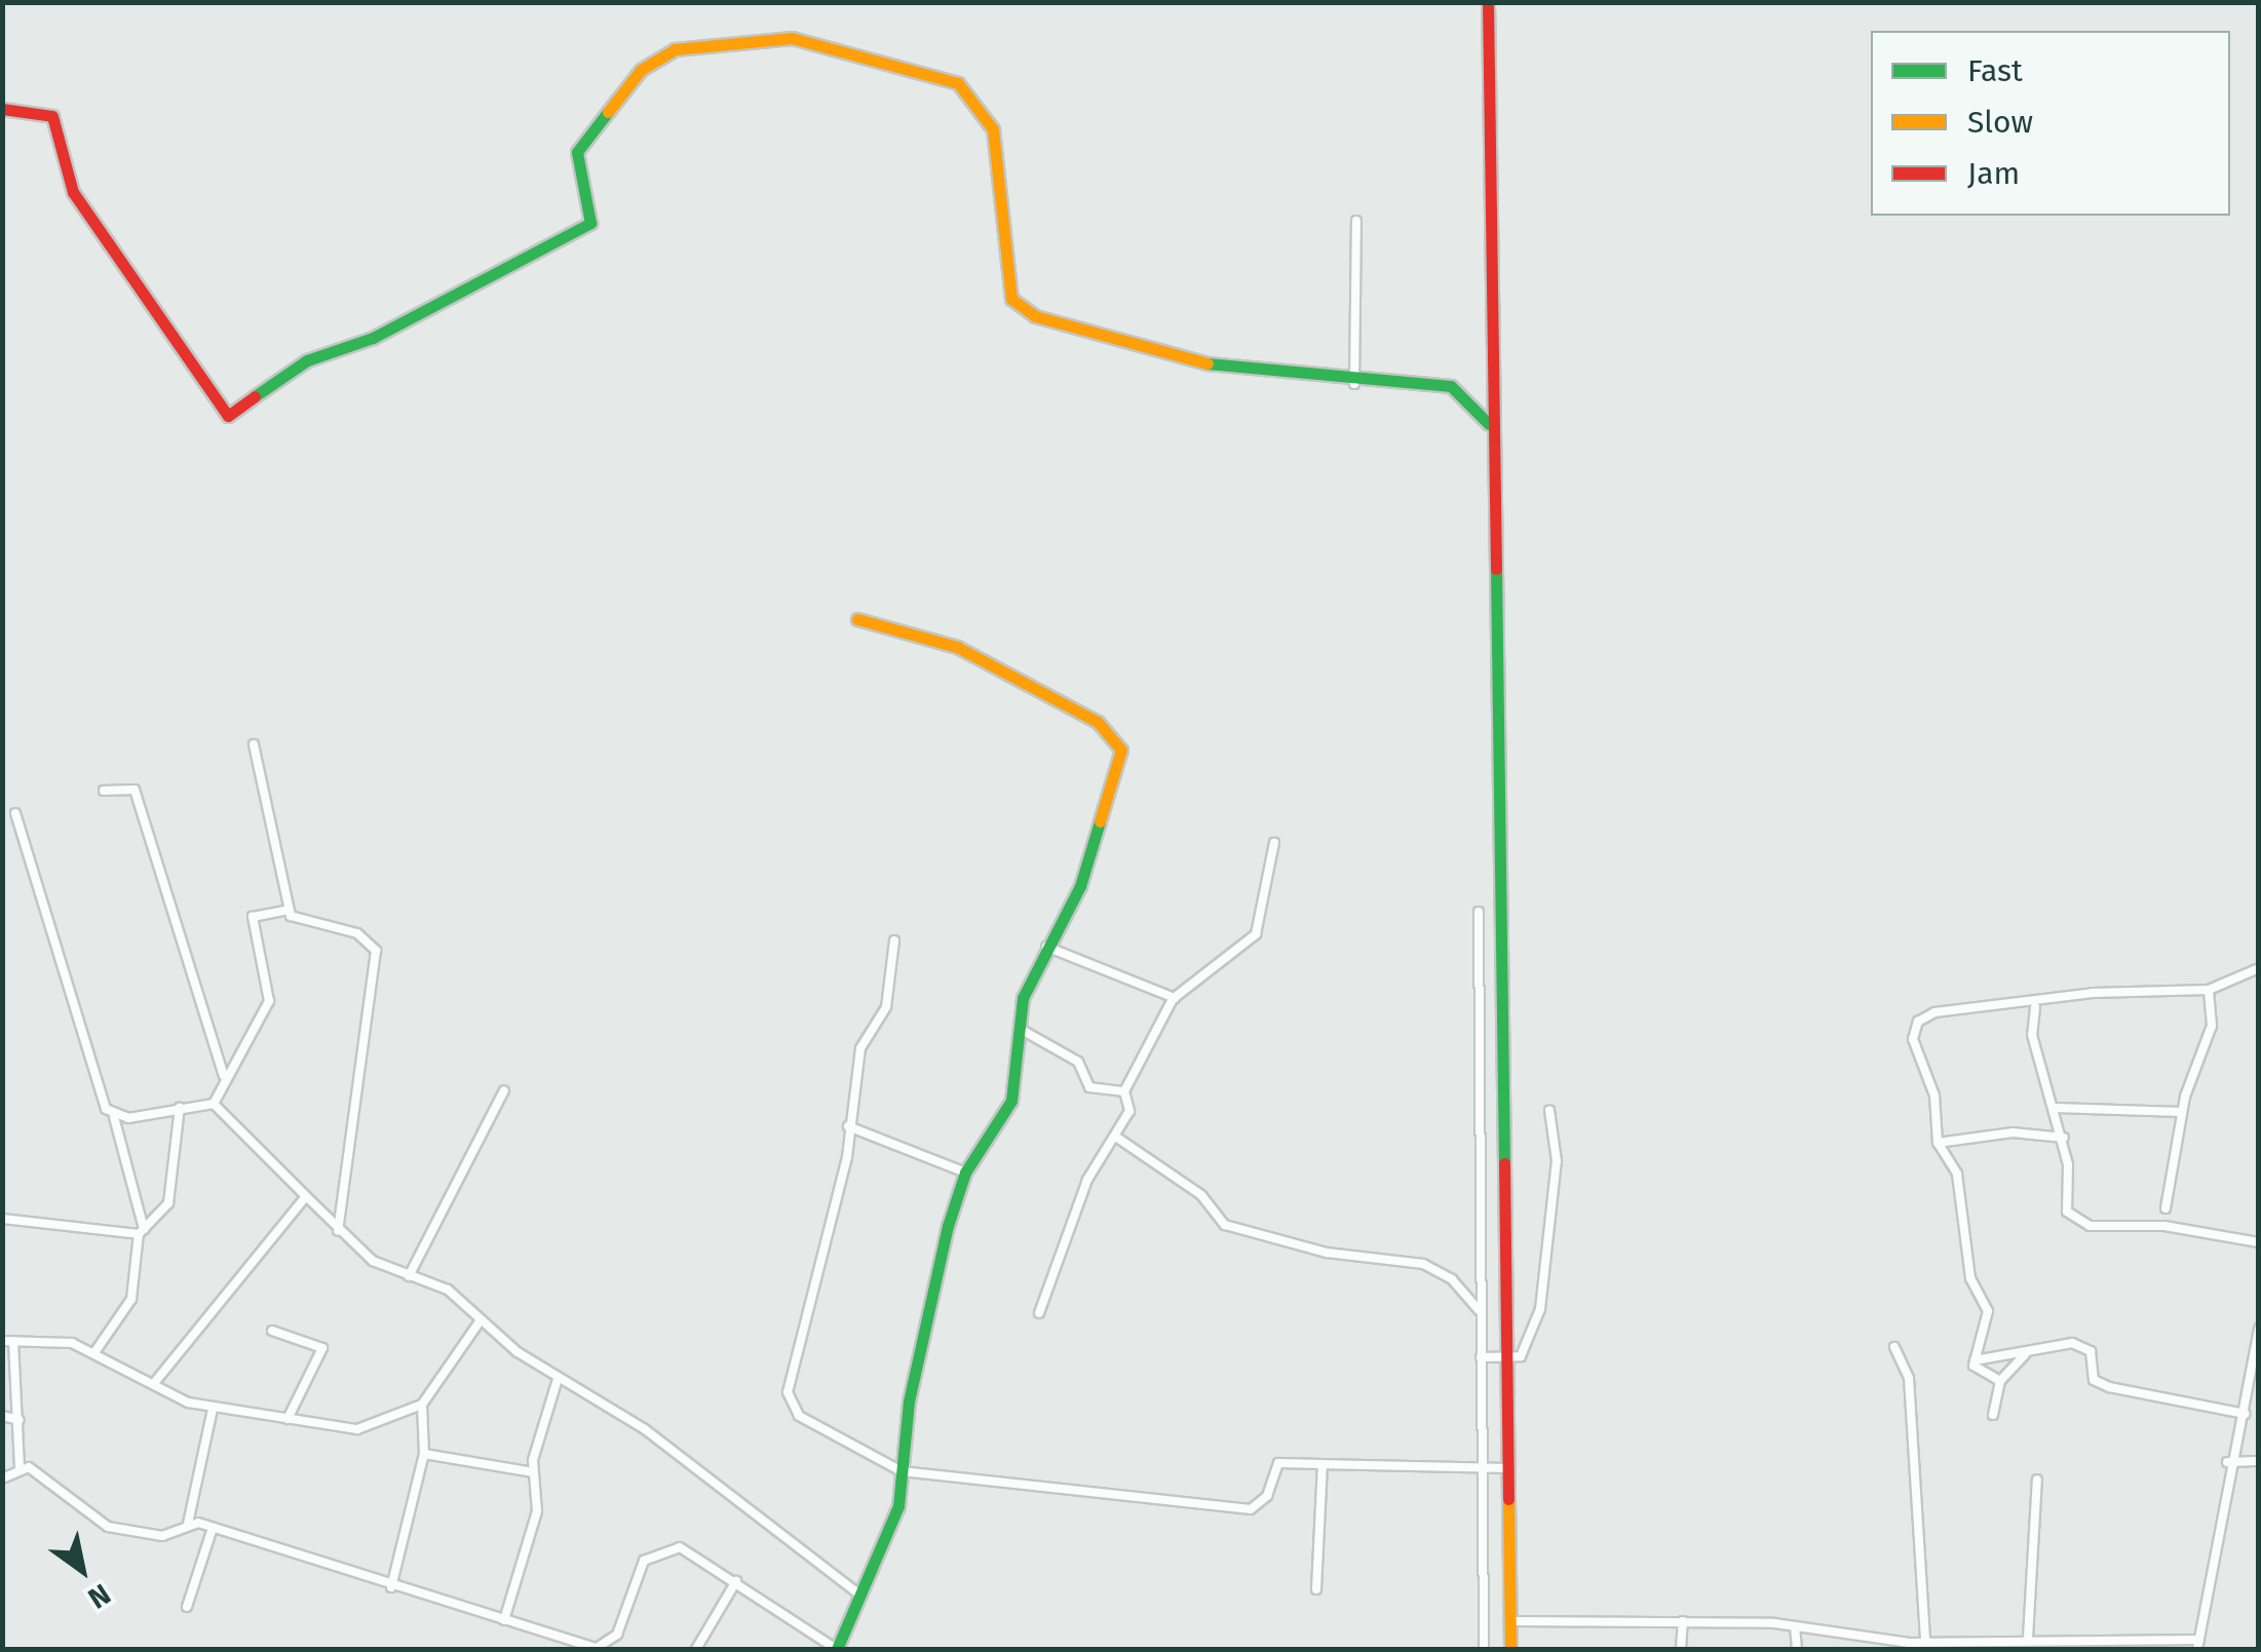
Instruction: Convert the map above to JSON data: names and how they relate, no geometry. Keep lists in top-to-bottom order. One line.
{"legend":["Fast","Slow","Jam"],"north":"bottom right"}
